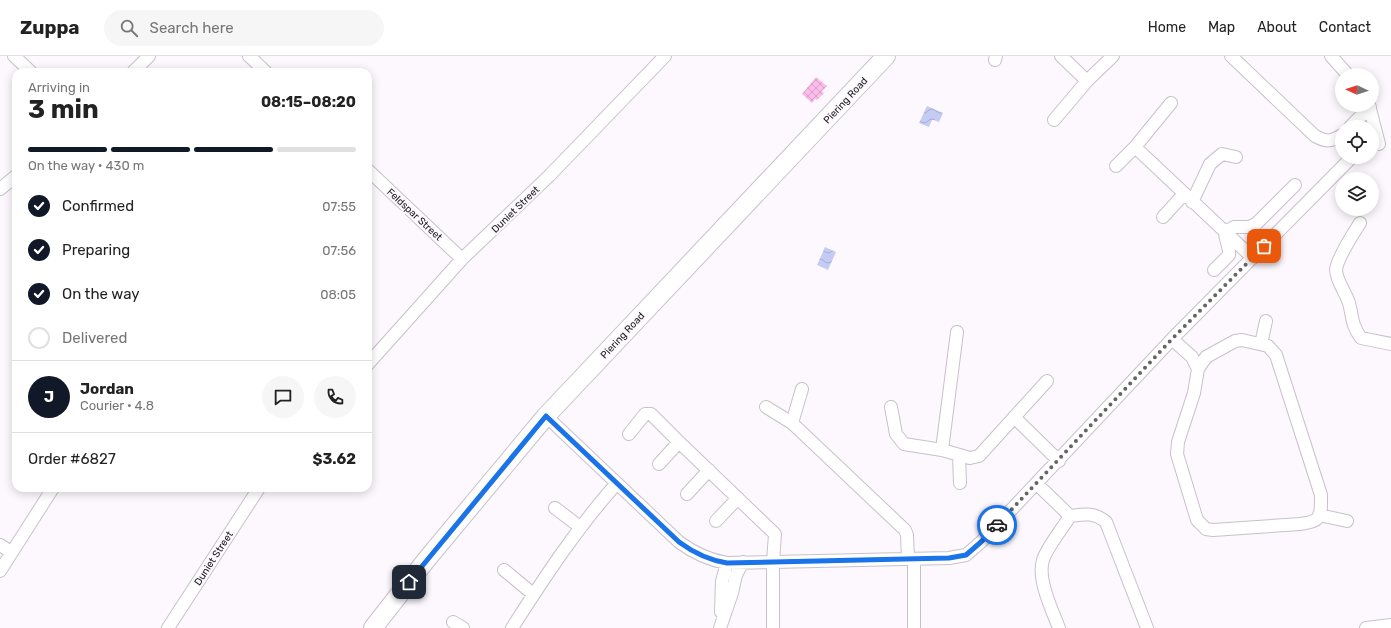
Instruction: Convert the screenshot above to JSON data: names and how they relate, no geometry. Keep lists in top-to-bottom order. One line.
{"streets":{"street":["Piering Road","Duniet Street","Feldspar Street"]},"crossings":[["Duniet Street","Feldspar Street"]],"north":"left","page":{"header":"Zuppa","search":"Search here","nav":["Home","Map","About","Contact"],"heading":["3 min","Arriving in","08:15–08:20"],"panel":["Jordan","Courier · 4.8","Order #6827","$3.62"],"bar":"On the way · 430 m","list":[["Confirmed","07:55"],["Preparing","07:56"],["On the way","08:05"],"Delivered"],"round":"J"}}
